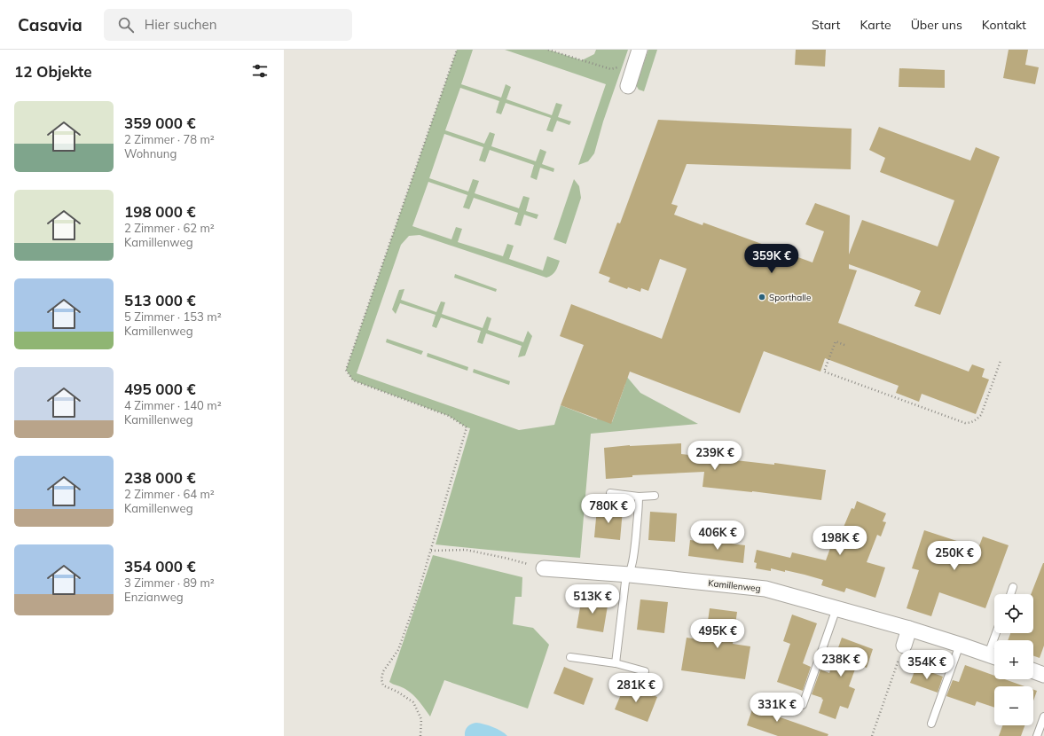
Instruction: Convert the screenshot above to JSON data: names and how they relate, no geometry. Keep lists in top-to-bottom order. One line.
{"streets":{"street":["Kamillenweg"]},"places":["Sporthalle"],"page":{"header":"Casavia","search":"Hier suchen","nav":["Start","Karte","Über uns","Kontakt"],"heading":"12 Objekte","list":[{"name":"359 000 €","note":"2 Zimmer · 78 m² · Wohnung"},{"name":"198 000 €","note":"2 Zimmer · 62 m² · Kamillenweg"},{"name":"513 000 €","note":"5 Zimmer · 153 m² · Kamillenweg"},{"name":"495 000 €","note":"4 Zimmer · 140 m² · Kamillenweg"},{"name":"238 000 €","note":"2 Zimmer · 64 m² · Kamillenweg"},{"name":"354 000 €","note":"3 Zimmer · 89 m² · Enzianweg"}],"price":["359K €","239K €","780K €","406K €","198K €","250K €","513K €","495K €","238K €","354K €","281K €","331K €"],"map_buttons":["+","−"]}}
